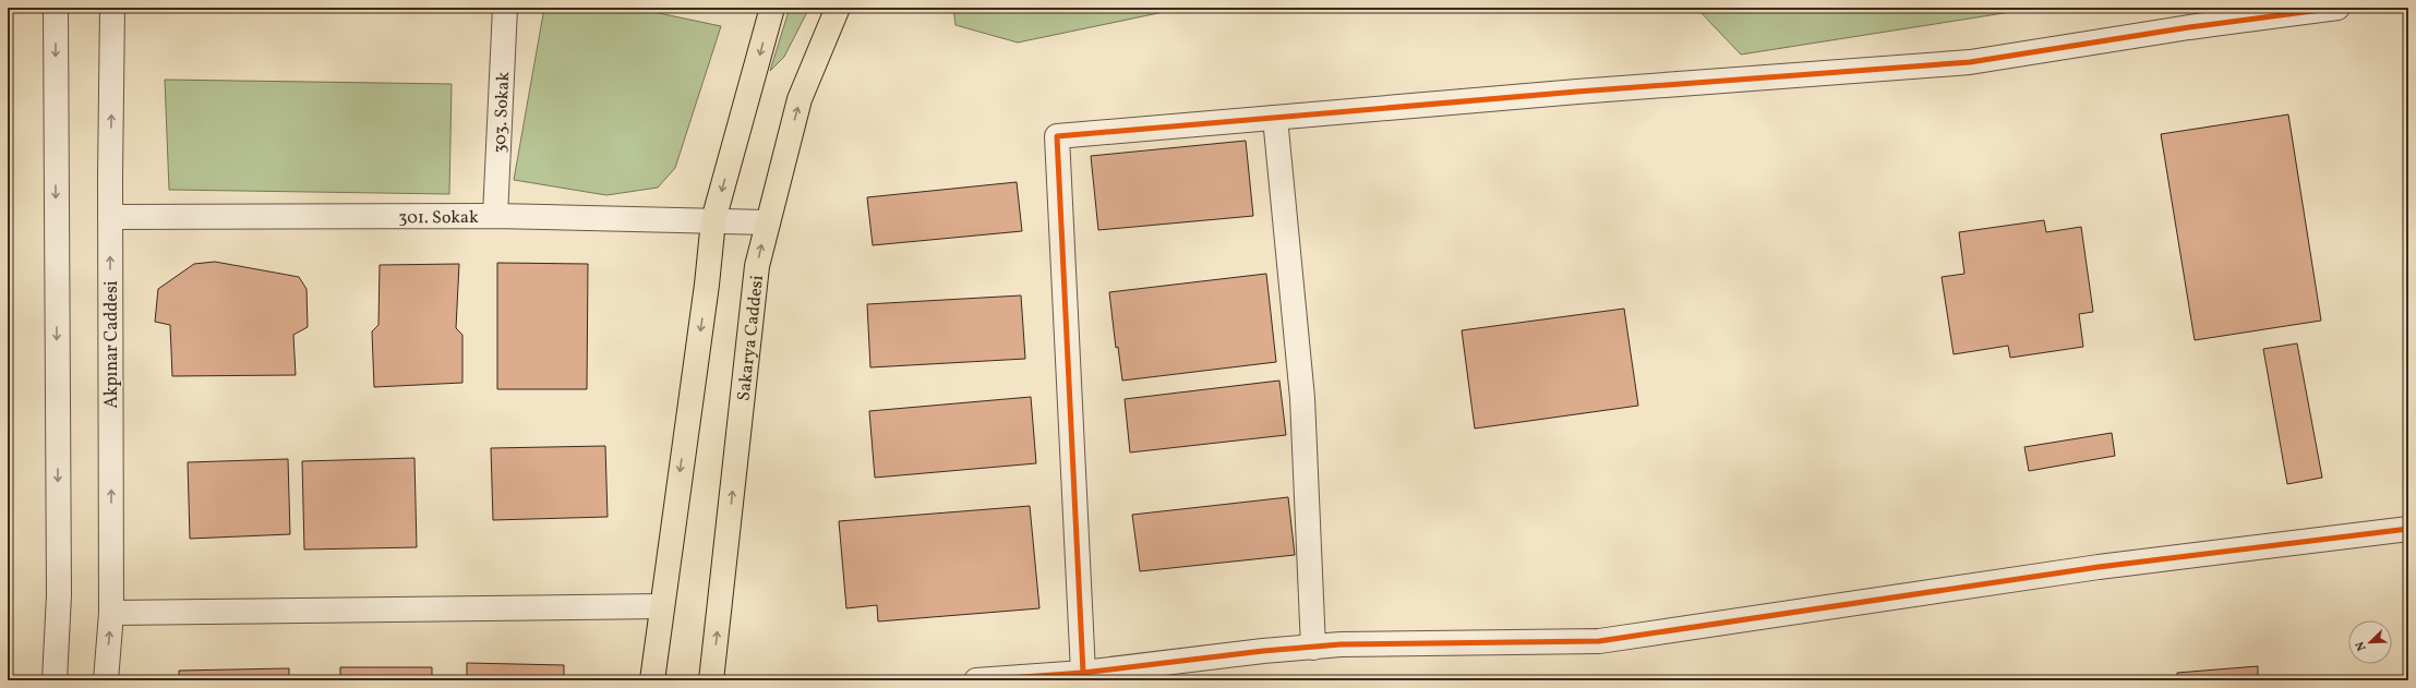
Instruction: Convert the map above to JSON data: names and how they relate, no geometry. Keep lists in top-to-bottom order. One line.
{"streets":{"main road":["Sakarya Caddesi"],"street":["303. Sokak","301. Sokak","Akpınar Caddesi"]},"crossings":[["303. Sokak","301. Sokak"],["301. Sokak","Sakarya Caddesi"],["301. Sokak","Akpınar Caddesi"]],"north":"bottom left"}
